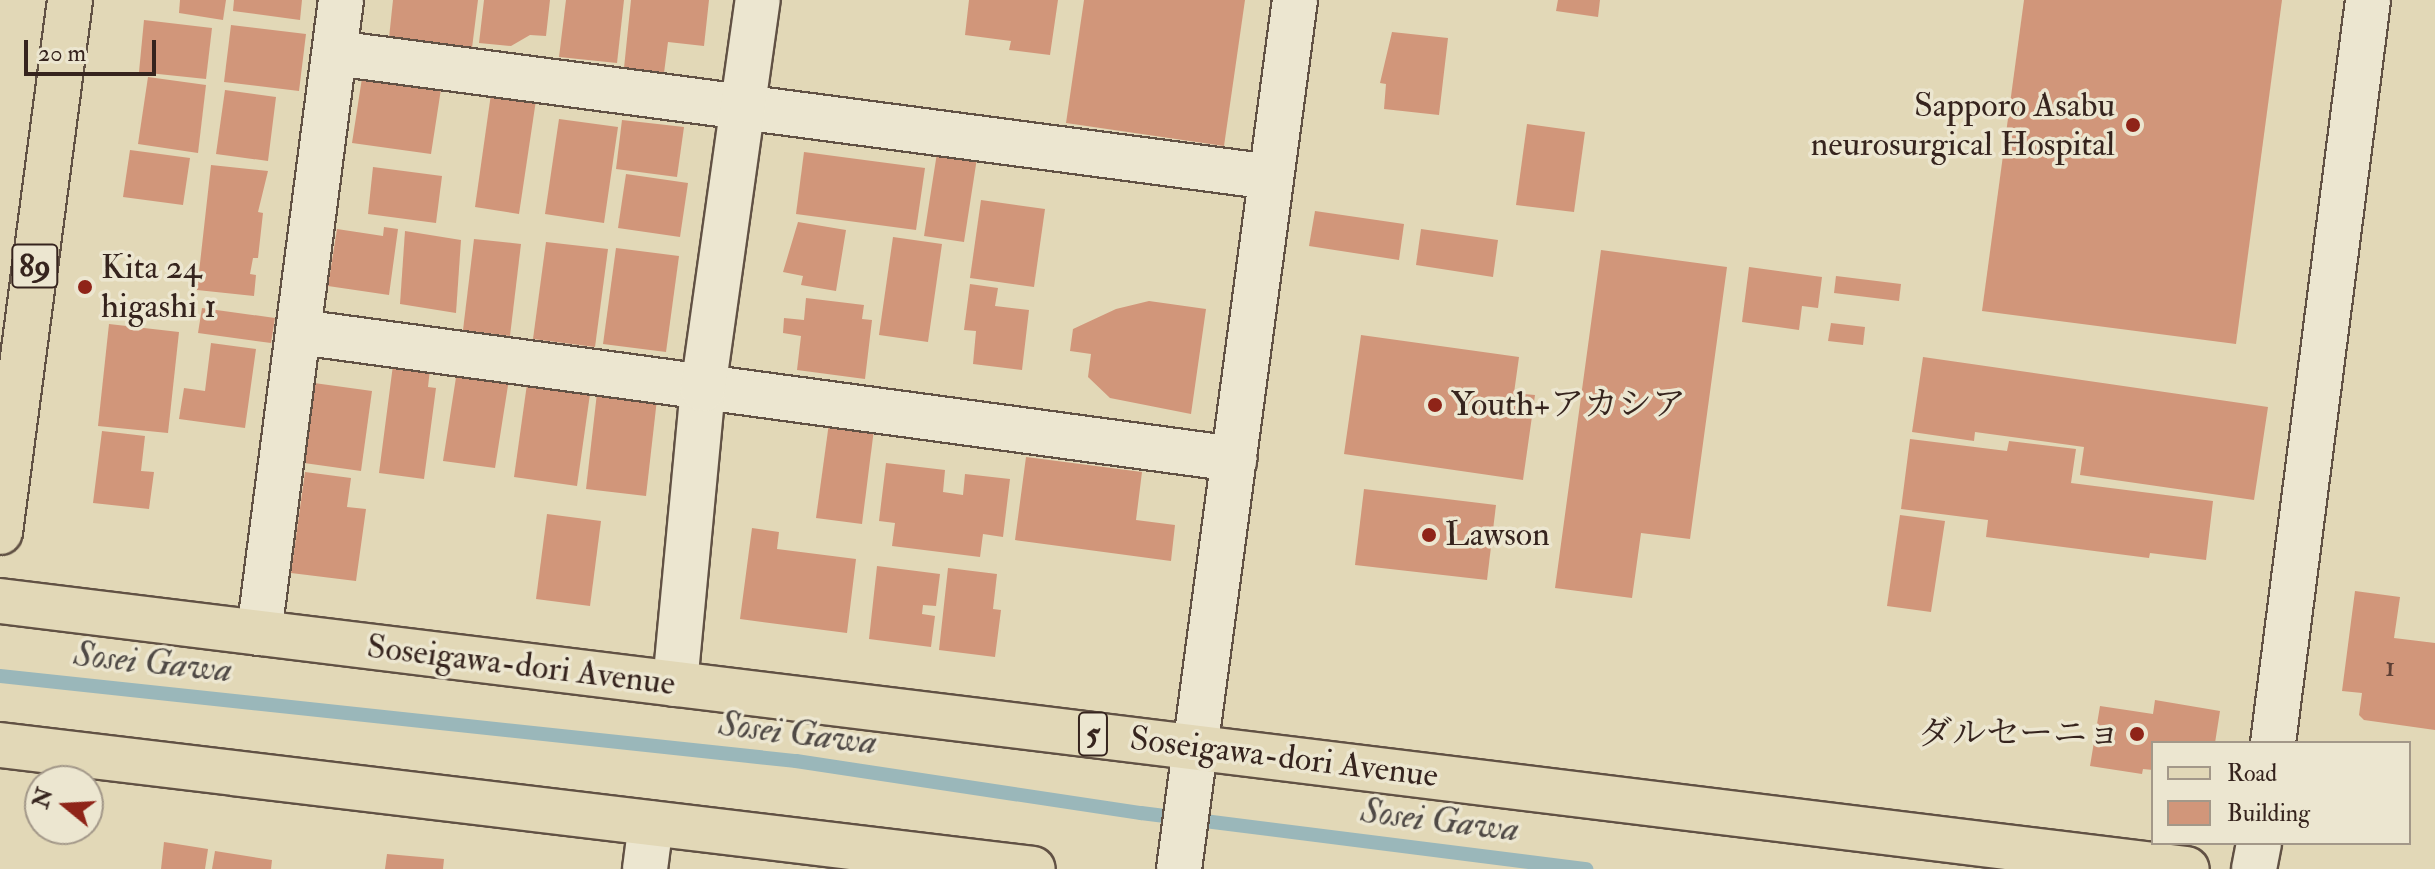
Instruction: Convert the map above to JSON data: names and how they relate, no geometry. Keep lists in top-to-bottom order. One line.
{"streets":{"main road":["89","Soseigawa-dori Avenue","5"]},"water":["Sosei Gawa"],"places":["Sapporo Asabu neurosurgical Hospital","Kita 24 higashi 1","Youth+アカシア","Lawson","ダルセーニョ"],"house_numbers":["1"],"legend":["Road","Building"],"scale_bar":"20 m","north":"left"}
